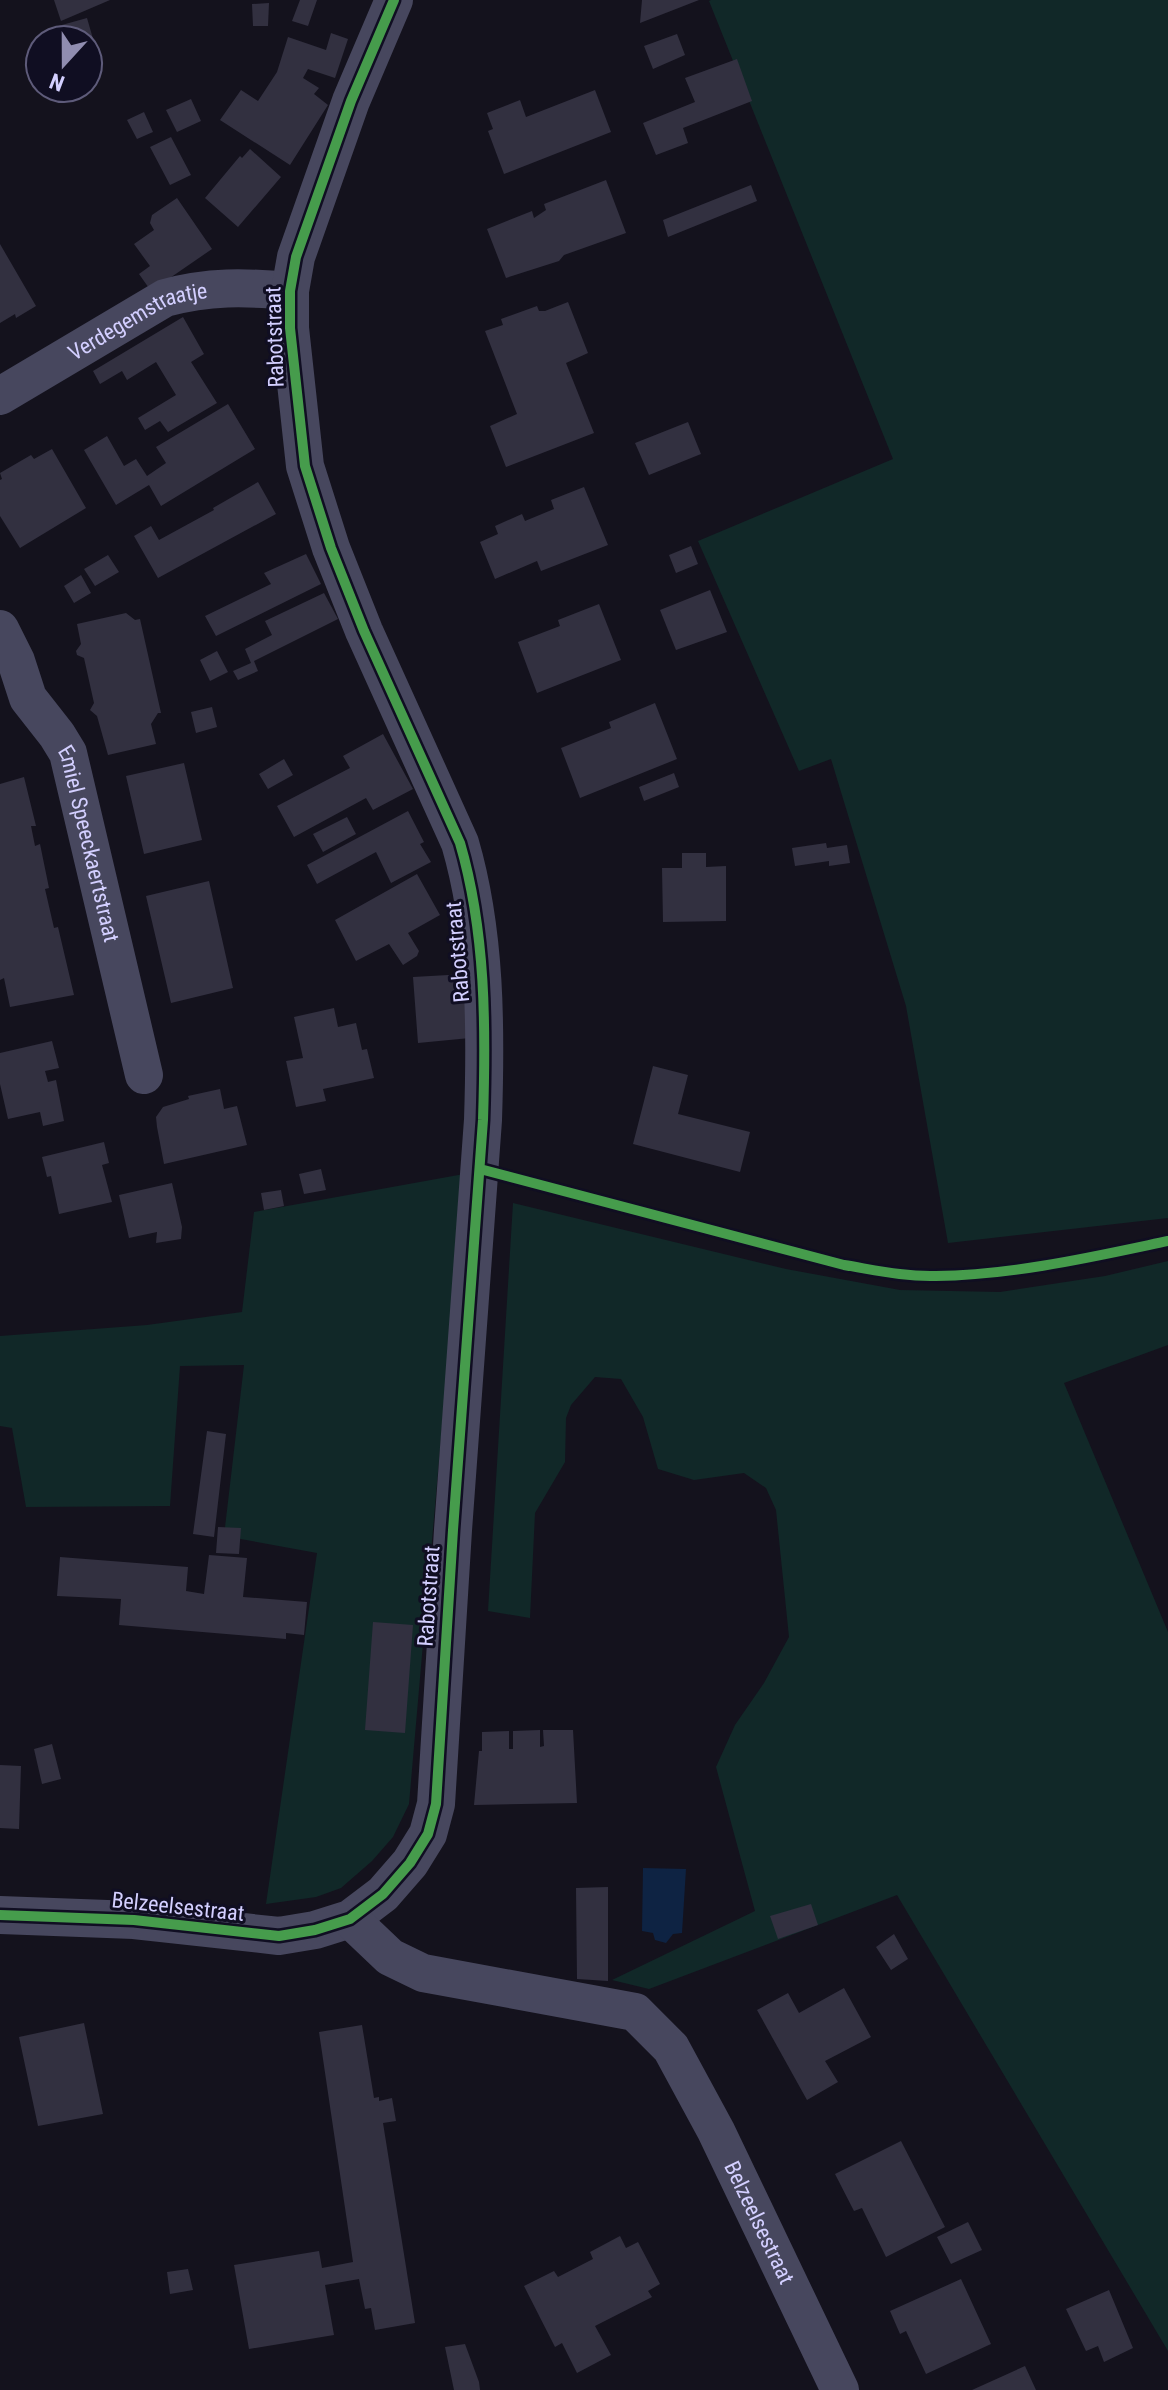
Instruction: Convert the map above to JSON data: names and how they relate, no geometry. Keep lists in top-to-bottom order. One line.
{"streets":{"street":["Verdegemstraatje","Rabotstraat","Emiel Speeckaertstraat","Belzeelsestraat"]},"crossings":[["Verdegemstraatje","Rabotstraat"],["Rabotstraat","Belzeelsestraat"]],"north":"bottom"}
